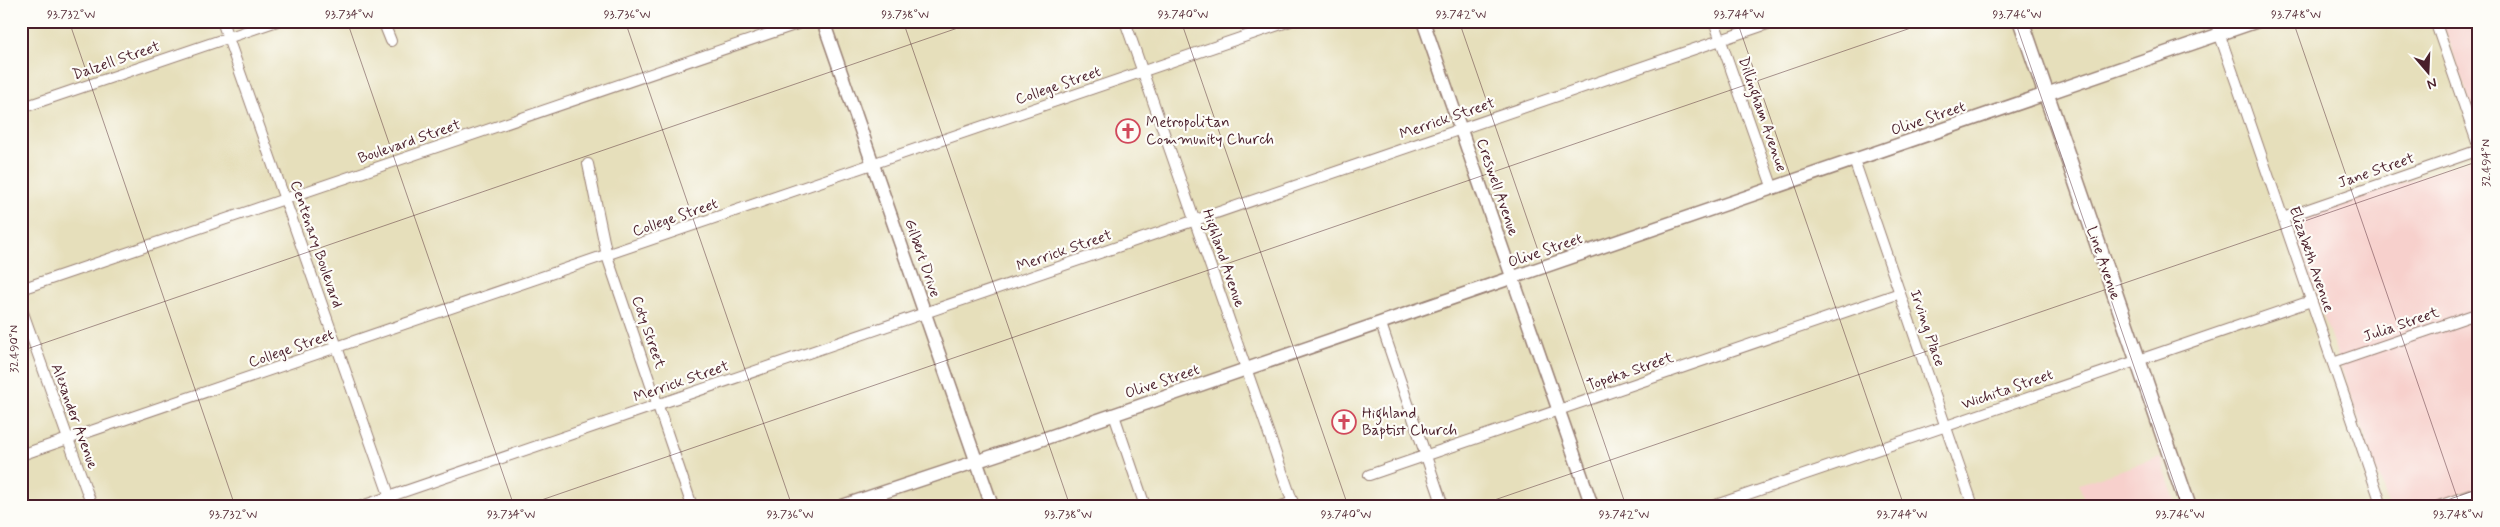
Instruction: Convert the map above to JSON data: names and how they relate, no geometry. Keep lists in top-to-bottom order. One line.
{"streets":{"main road":["Line Avenue"],"street":["Dalzell Street","College Street","Dillingham Avenue","Merrick Street","Olive Street","Boulevard Street","Jane Street","Creswell Avenue","Centenary Boulevard","Gilbert Drive","Highland Avenue","Elizabeth Avenue","Julia Street","Irving Place","Coty Street","Topeka Street","Wichita Street","Alexander Avenue"]},"crossings":[["Dalzell Street","Centenary Boulevard"],["College Street","Centenary Boulevard"],["College Street","Gilbert Drive"],["College Street","Highland Avenue"],["College Street","Coty Street"],["College Street","Alexander Avenue"],["Dillingham Avenue","Merrick Street"],["Dillingham Avenue","Olive Street"],["Merrick Street","Creswell Avenue"],["Merrick Street","Centenary Boulevard"],["Merrick Street","Gilbert Drive"],["Merrick Street","Highland Avenue"],["Merrick Street","Coty Street"],["Olive Street","Creswell Avenue"],["Olive Street","Gilbert Drive"],["Olive Street","Highland Avenue"],["Olive Street","Elizabeth Avenue"],["Olive Street","Line Avenue"],["Olive Street","Irving Place"],["Boulevard Street","Centenary Boulevard"],["Jane Street","Elizabeth Avenue"],["Creswell Avenue","Topeka Street"],["Elizabeth Avenue","Julia Street"],["Elizabeth Avenue","Wichita Street"],["Line Avenue","Wichita Street"],["Irving Place","Topeka Street"],["Irving Place","Wichita Street"]],"places":{"church":["Metropolitan Community Church","Highland Baptist Church"]},"north":"bottom","coordinates":["93.732°W","93.734°W","93.736°W","93.738°W","93.740°W","93.742°W","93.744°W","93.746°W","93.748°W","32.494°N","32.490°N"]}
